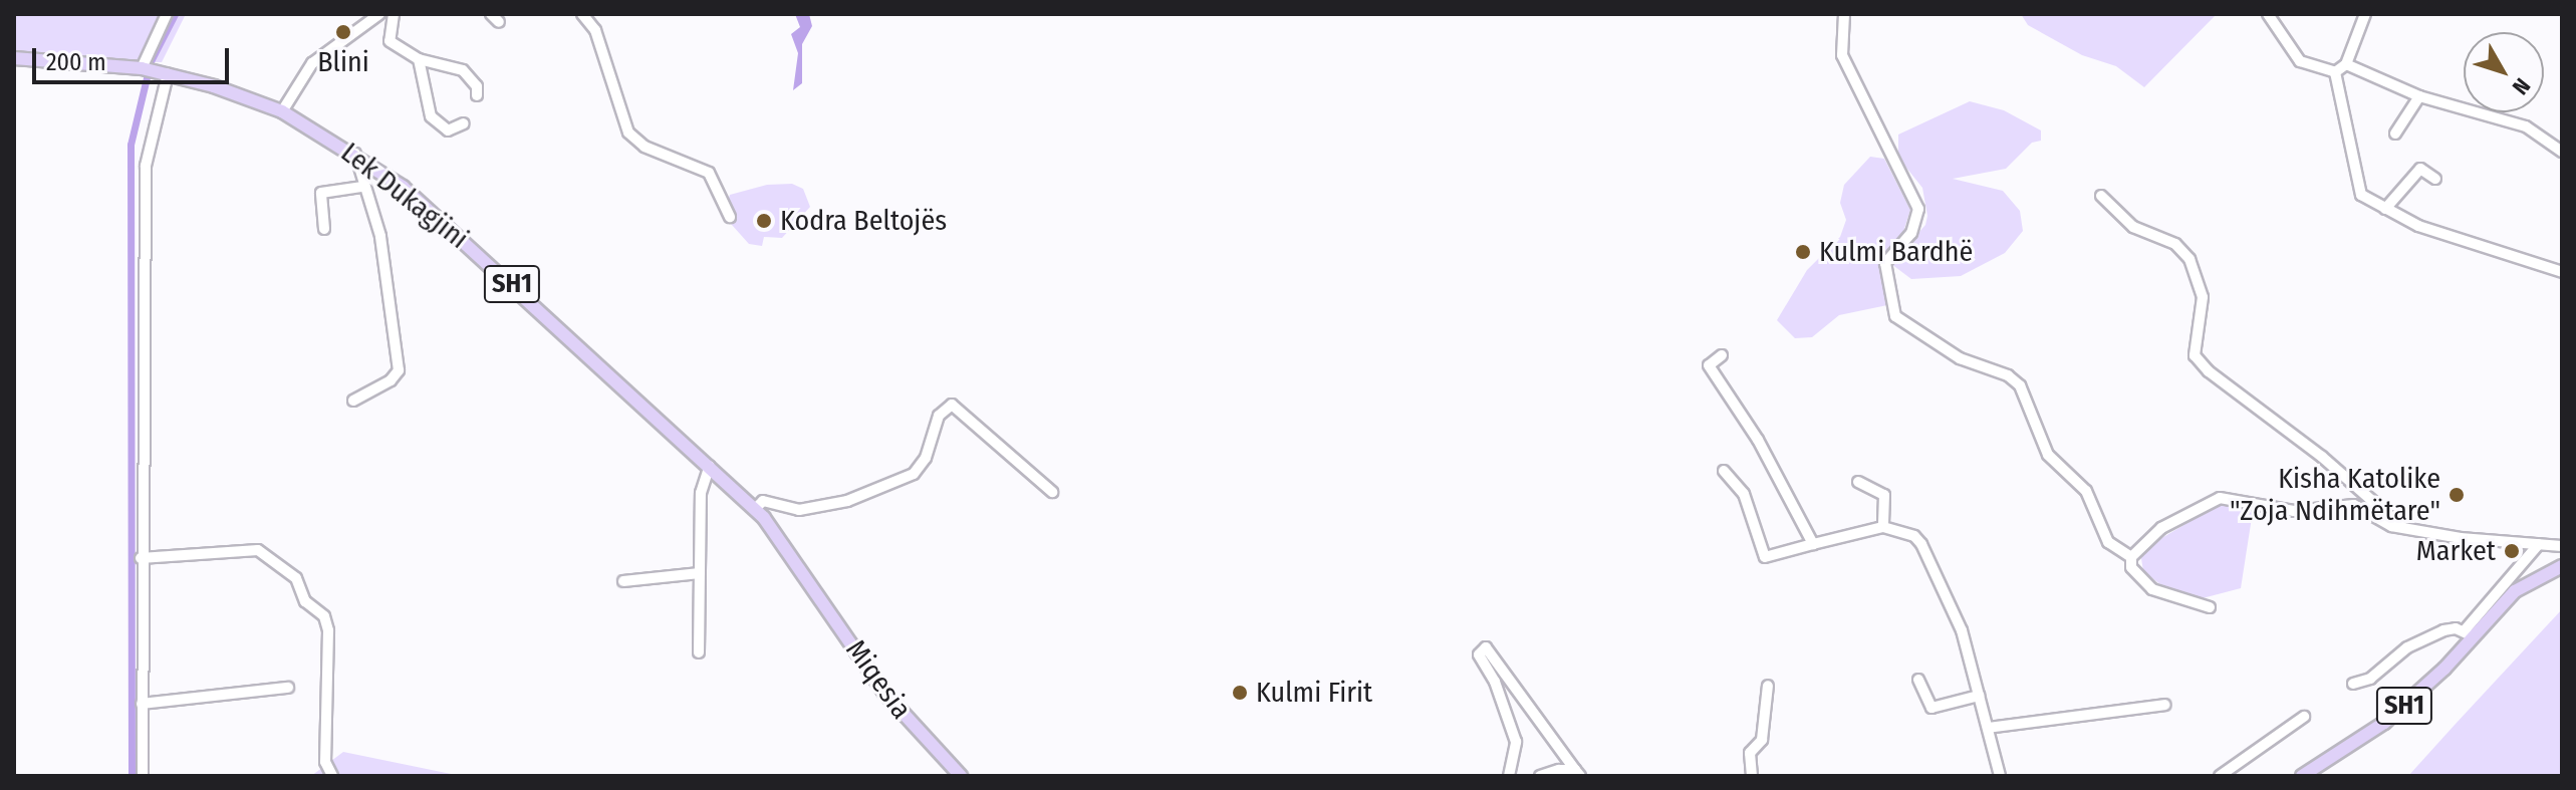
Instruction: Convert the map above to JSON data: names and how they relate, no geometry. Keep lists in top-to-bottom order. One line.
{"streets":{"main road":["Lek Dukagjini","SH1","Miqesia"]},"crossings":[["Lek Dukagjini","SH1"],["Lek Dukagjini","Miqesia"]],"places":["Blini","Kodra Beltojës","Kulmi Bardhë","Kisha Katolike \"Zoja Ndihmëtare\"","Market","Kulmi Firit"],"scale_bar":"200 m","north":"bottom right"}
